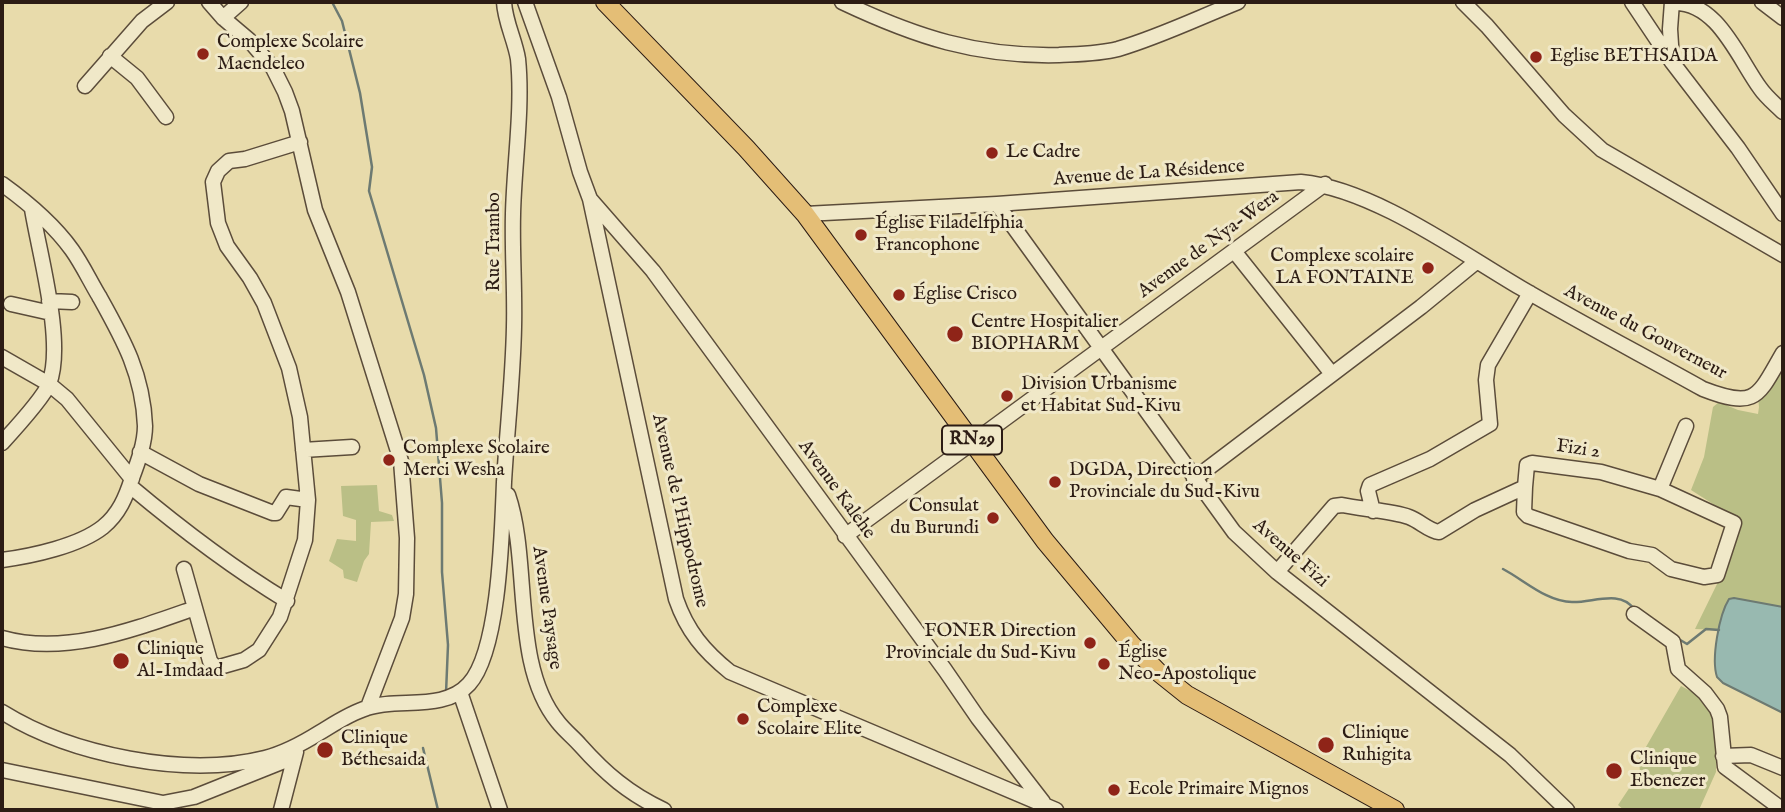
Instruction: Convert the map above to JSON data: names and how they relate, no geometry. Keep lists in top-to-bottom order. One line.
{"streets":{"main road":["RN29"],"street":["Avenue de La Résidence","Rue Trambo","Avenue de Nya-Wera","Avenue du Gouverneur","Fizi 2","Avenue Kalehe","Avenue de l'Hippodrome","Avenue Fizi","Avenue Paysage"]},"crossings":[["Avenue de La Résidence","Avenue de Nya-Wera"],["Avenue de La Résidence","Avenue du Gouverneur"],["Avenue de La Résidence","RN29"],["Avenue de La Résidence","Avenue Fizi"],["Rue Trambo","Avenue Paysage"],["Avenue de Nya-Wera","RN29"],["Avenue de Nya-Wera","Avenue Kalehe"],["Avenue de Nya-Wera","Avenue Fizi"],["Avenue Kalehe","Avenue de l'Hippodrome"]],"places":["Complexe Scolaire Maendeleo","Eglise BETHSAIDA","Le Cadre","Église Filadelfphia Francophone","Complexe scolaire LA FONTAINE","Église Crisco","Centre Hospitalier BIOPHARM","Division Urbanisme et Habitat Sud-Kivu","Complexe Scolaire Merci Wesha","DGDA, Direction Provinciale du Sud-Kivu","Consulat du Burundi","FONER Direction Provinciale du Sud-Kivu","Clinique Al-Imdaad","Église Neo-Apostolique","Complexe Scolaire Elite","Clinique Ruhigita","Clinique Béthesaida","Clinique Ebenezer","Ecole Primaire Mignos"]}
